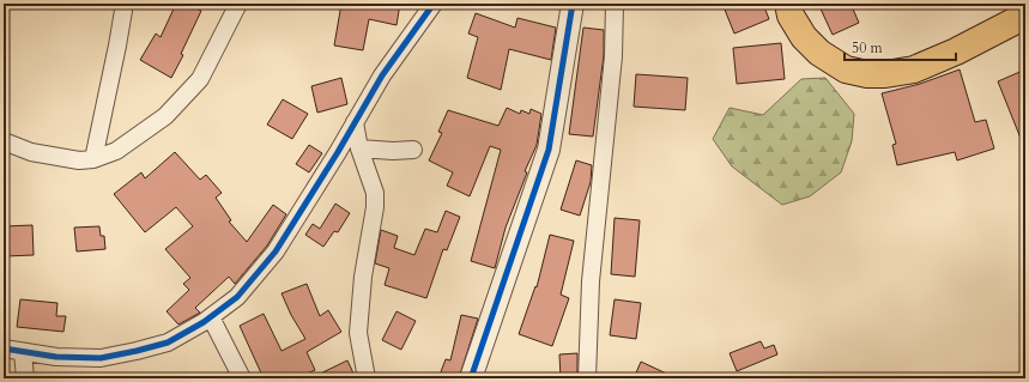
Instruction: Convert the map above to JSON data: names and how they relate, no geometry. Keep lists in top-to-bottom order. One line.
{"scale_bar":"50 m"}
